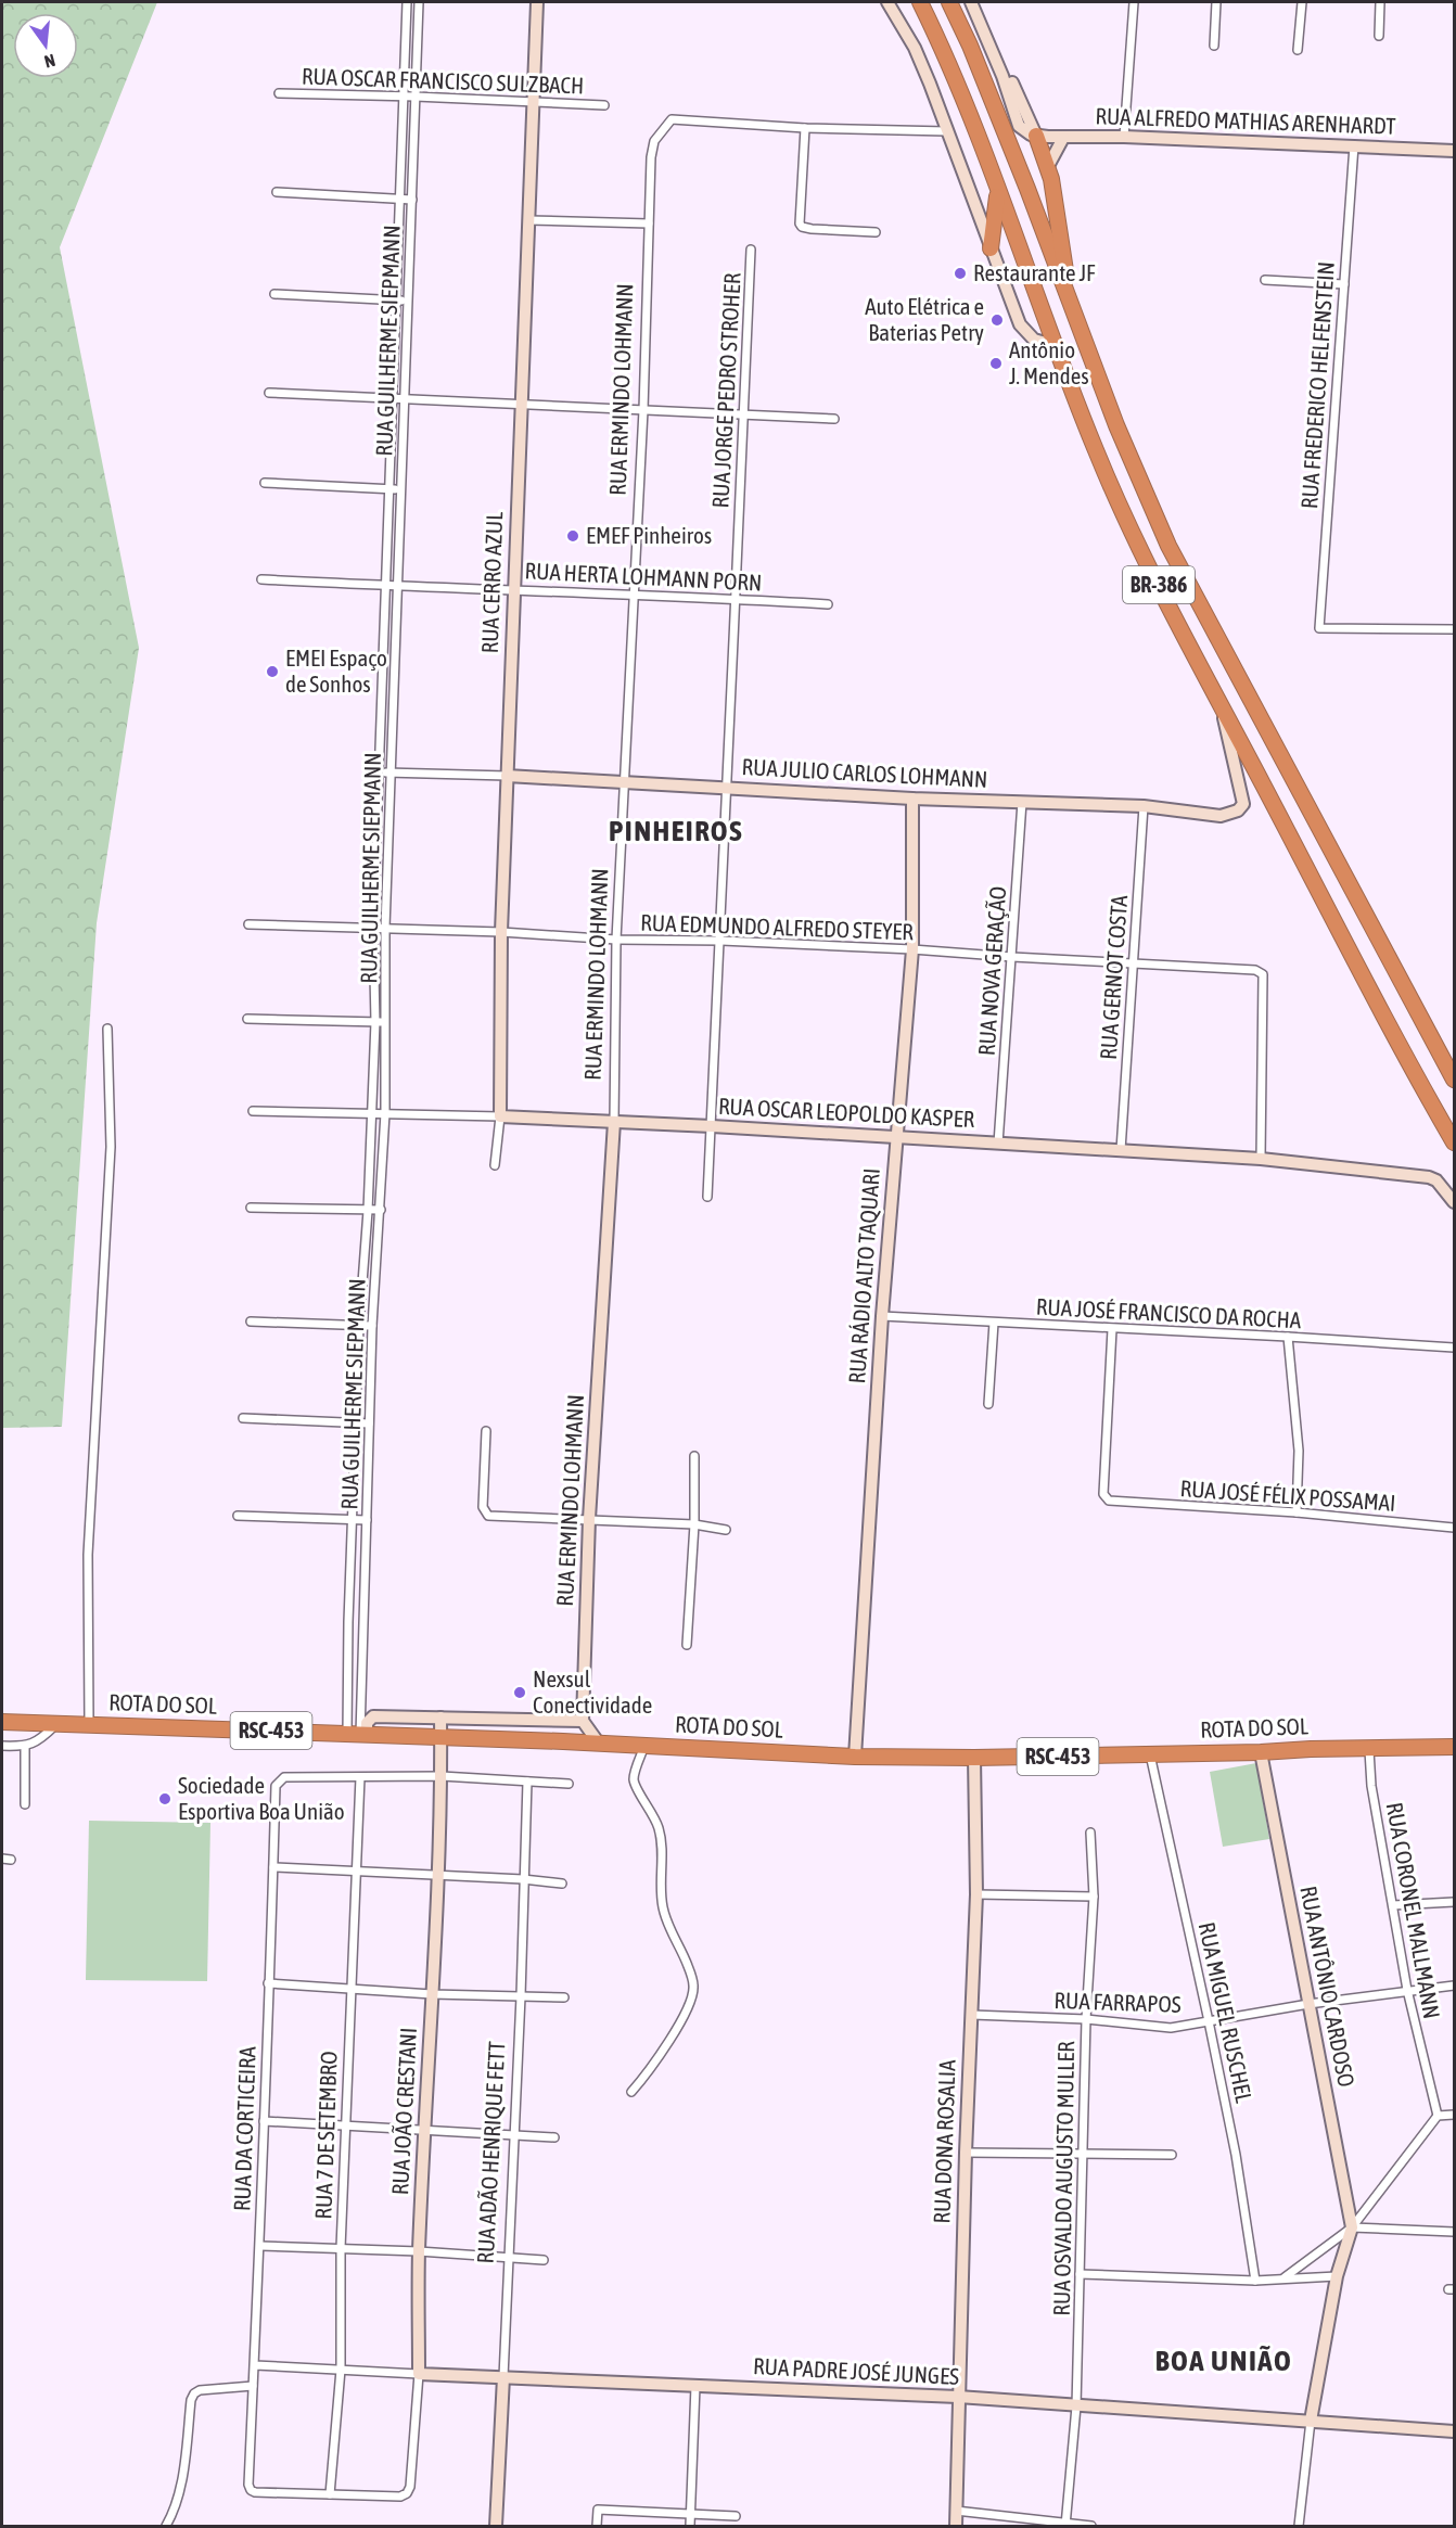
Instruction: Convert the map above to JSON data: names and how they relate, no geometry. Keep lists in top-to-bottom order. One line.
{"streets":{"highway":["BR-386","ROTA DO SOL","RSC-453"],"street":["RUA OSCAR FRANCISCO SULZBACH","RUA ALFREDO MATHIAS ARENHARDT","RUA GUILHERME SIEPMANN","RUA FREDERICO HELFENSTEIN","RUA ERMINDO LOHMANN","RUA JORGE PEDRO STROHER","RUA HERTA LOHMANN PORN","RUA CERRO AZUL","RUA JULIO CARLOS LOHMANN","RUA EDMUNDO ALFREDO STEYER","RUA NOVA GERAÇÃO","RUA GERNOT COSTA","RUA OSCAR LEOPOLDO KASPER","RUA RÁDIO ALTO TAQUARI","RUA JOSÉ FRANCISCO DA ROCHA","RUA JOSÉ FÉLIX POSSAMAI","RUA CORONEL MALLMANN","RUA ANTÔNIO CARDOSO","RUA FARRAPOS","RUA MIGUEL RUSCHEL","RUA JOÃO CRESTANI","RUA DA CORTICEIRA","RUA 7 DE SETEMBRO","RUA DONA ROSALIA","RUA ADÃO HENRIQUE FETT","RUA OSVALDO AUGUSTO MULLER","RUA PADRE JOSÉ JUNGES"]},"crossings":[["RUA OSCAR FRANCISCO SULZBACH","RUA GUILHERME SIEPMANN"],["RUA OSCAR FRANCISCO SULZBACH","RUA CERRO AZUL"],["RUA ALFREDO MATHIAS ARENHARDT","RUA FREDERICO HELFENSTEIN"],["RUA GUILHERME SIEPMANN","RUA HERTA LOHMANN PORN"],["RUA GUILHERME SIEPMANN","RUA JULIO CARLOS LOHMANN"],["RUA GUILHERME SIEPMANN","RUA EDMUNDO ALFREDO STEYER"],["RUA GUILHERME SIEPMANN","RUA OSCAR LEOPOLDO KASPER"],["RUA GUILHERME SIEPMANN","ROTA DO SOL"],["RUA ERMINDO LOHMANN","RUA HERTA LOHMANN PORN"],["RUA ERMINDO LOHMANN","RUA JULIO CARLOS LOHMANN"],["RUA ERMINDO LOHMANN","RUA EDMUNDO ALFREDO STEYER"],["RUA ERMINDO LOHMANN","RUA OSCAR LEOPOLDO KASPER"],["RUA JORGE PEDRO STROHER","RUA HERTA LOHMANN PORN"],["RUA JORGE PEDRO STROHER","RUA JULIO CARLOS LOHMANN"],["RUA JORGE PEDRO STROHER","RUA EDMUNDO ALFREDO STEYER"],["RUA JORGE PEDRO STROHER","RUA OSCAR LEOPOLDO KASPER"],["RUA HERTA LOHMANN PORN","RUA CERRO AZUL"],["RUA CERRO AZUL","RUA JULIO CARLOS LOHMANN"],["RUA CERRO AZUL","RUA EDMUNDO ALFREDO STEYER"],["RUA CERRO AZUL","RUA OSCAR LEOPOLDO KASPER"],["BR-386","RUA JULIO CARLOS LOHMANN"],["RUA JULIO CARLOS LOHMANN","RUA NOVA GERAÇÃO"],["RUA JULIO CARLOS LOHMANN","RUA GERNOT COSTA"],["RUA JULIO CARLOS LOHMANN","RUA RÁDIO ALTO TAQUARI"],["RUA EDMUNDO ALFREDO STEYER","RUA NOVA GERAÇÃO"],["RUA EDMUNDO ALFREDO STEYER","RUA GERNOT COSTA"],["RUA EDMUNDO ALFREDO STEYER","RUA OSCAR LEOPOLDO KASPER"],["RUA EDMUNDO ALFREDO STEYER","RUA RÁDIO ALTO TAQUARI"],["RUA NOVA GERAÇÃO","RUA OSCAR LEOPOLDO KASPER"],["RUA GERNOT COSTA","RUA OSCAR LEOPOLDO KASPER"],["RUA OSCAR LEOPOLDO KASPER","RUA RÁDIO ALTO TAQUARI"],["RUA RÁDIO ALTO TAQUARI","RUA JOSÉ FRANCISCO DA ROCHA"],["RUA RÁDIO ALTO TAQUARI","ROTA DO SOL"],["RUA JOSÉ FRANCISCO DA ROCHA","RUA JOSÉ FÉLIX POSSAMAI"],["ROTA DO SOL","RUA CORONEL MALLMANN"],["ROTA DO SOL","RUA ANTÔNIO CARDOSO"],["ROTA DO SOL","RUA MIGUEL RUSCHEL"],["ROTA DO SOL","RUA JOÃO CRESTANI"],["ROTA DO SOL","RUA DONA ROSALIA"],["RUA CORONEL MALLMANN","RUA FARRAPOS"],["RUA ANTÔNIO CARDOSO","RUA FARRAPOS"],["RUA FARRAPOS","RUA MIGUEL RUSCHEL"],["RUA FARRAPOS","RUA DONA ROSALIA"],["RUA FARRAPOS","RUA OSVALDO AUGUSTO MULLER"],["RUA JOÃO CRESTANI","RUA DA CORTICEIRA"],["RUA JOÃO CRESTANI","RUA 7 DE SETEMBRO"],["RUA JOÃO CRESTANI","RUA PADRE JOSÉ JUNGES"],["RUA DA CORTICEIRA","RUA 7 DE SETEMBRO"],["RUA DA CORTICEIRA","RUA PADRE JOSÉ JUNGES"],["RUA 7 DE SETEMBRO","RUA PADRE JOSÉ JUNGES"],["RUA DONA ROSALIA","RUA PADRE JOSÉ JUNGES"],["RUA ADÃO HENRIQUE FETT","RUA PADRE JOSÉ JUNGES"],["RUA OSVALDO AUGUSTO MULLER","RUA PADRE JOSÉ JUNGES"]],"districts":["PINHEIROS","BOA UNIÃO"],"places":["Restaurante JF","Auto Elétrica e Baterias Petry","Antônio J. Mendes","EMEF Pinheiros","EMEI Espaço de Sonhos","Nexsul Conectividade","Sociedade Esportiva Boa União"],"north":"bottom"}
